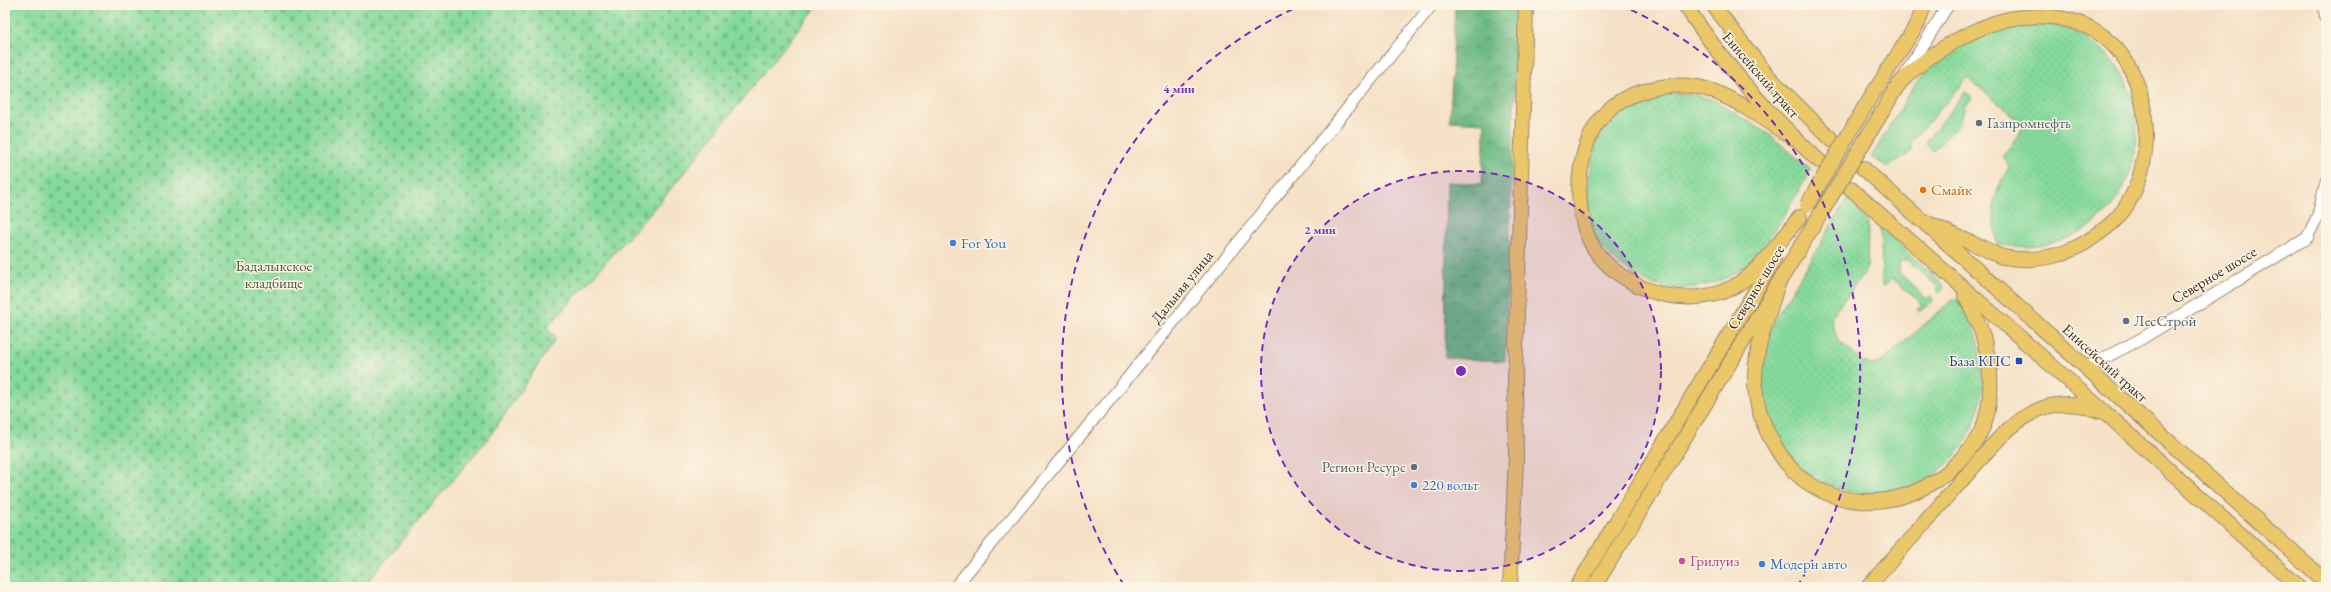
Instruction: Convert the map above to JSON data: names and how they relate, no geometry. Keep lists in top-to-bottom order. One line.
{"streets":{"main road":["Енисейский тракт","Северное шоссе"],"street":["Дальняя улица"]},"crossings":[["Енисейский тракт","Северное шоссе"]],"parks":["Бадалыкское кладбище"],"places":{"other":["Газпромнефть","Смайк","For You","ЛесСтрой","Регион Ресурс","220 вольт","Грилуиз","Модерн авто"],"transit":["База КПС"]},"rings":["4 мин","2 мин"]}
